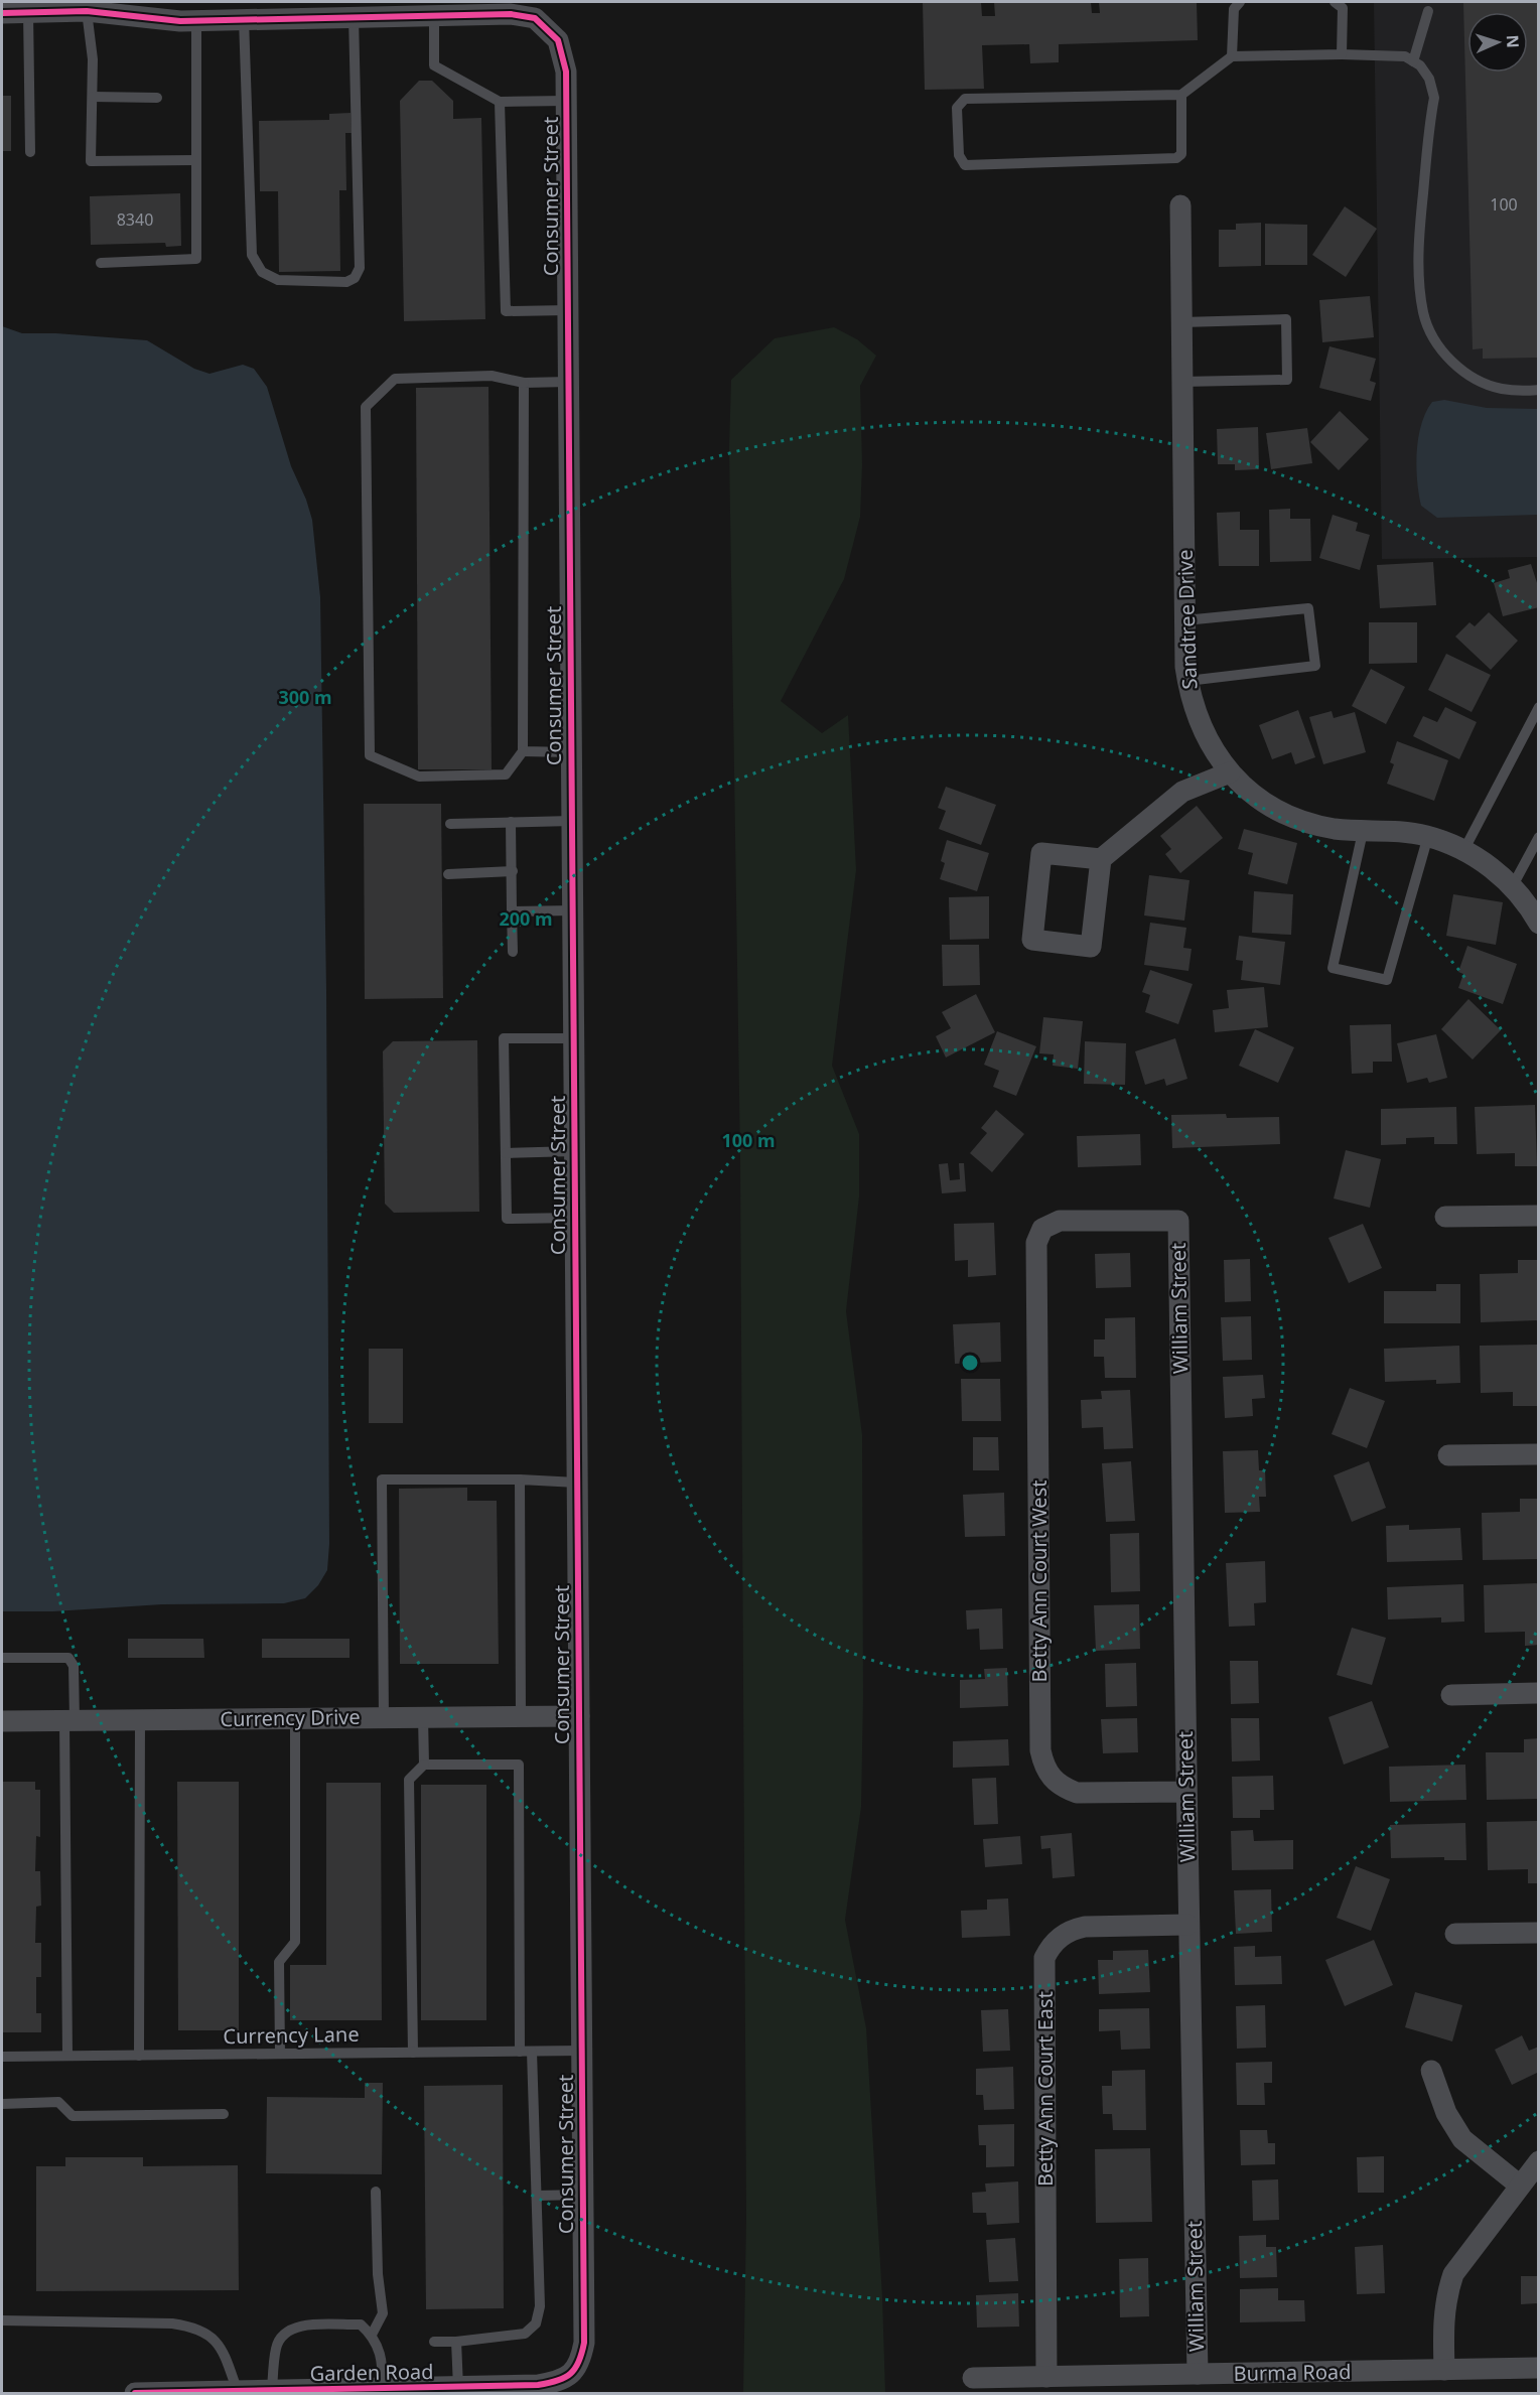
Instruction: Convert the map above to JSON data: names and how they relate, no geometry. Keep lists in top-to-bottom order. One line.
{"streets":{"street":["Consumer Street","Sandtree Drive","William Street","Betty Ann Court West","Currency Drive","Betty Ann Court East","Garden Road","Burma Road"],"lane":["Currency Lane"]},"crossings":[["Consumer Street","Currency Drive"],["Consumer Street","Currency Lane"],["Consumer Street","Garden Road"],["William Street","Betty Ann Court West"],["William Street","Betty Ann Court East"],["William Street","Burma Road"],["Betty Ann Court East","Burma Road"]],"house_numbers":["100","8340"],"north":"right","rings":["300 m","200 m","100 m"]}
